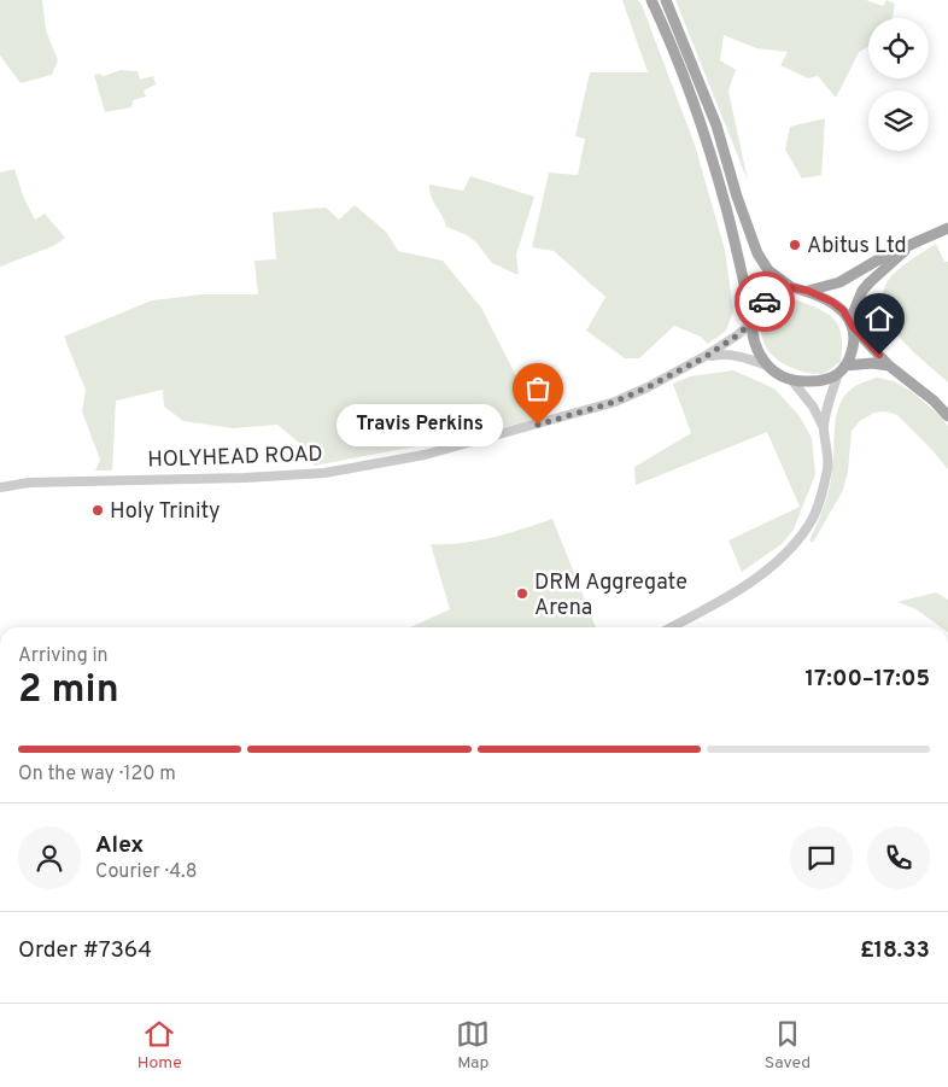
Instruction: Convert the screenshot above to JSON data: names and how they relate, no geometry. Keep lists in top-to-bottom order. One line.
{"streets":{"street":["HOLYHEAD ROAD"]},"places":["Abitus Ltd","Travis Perkins","Holy Trinity","DRM Aggregate Arena"],"page":{"bubble":"Travis Perkins","heading":["2 min","Arriving in","17:00–17:05"],"panel":["Alex","Courier · 4.8","Order #7364","£18.33"],"bar":"On the way · 120 m","tabs":["Home","Map","Saved"]}}
